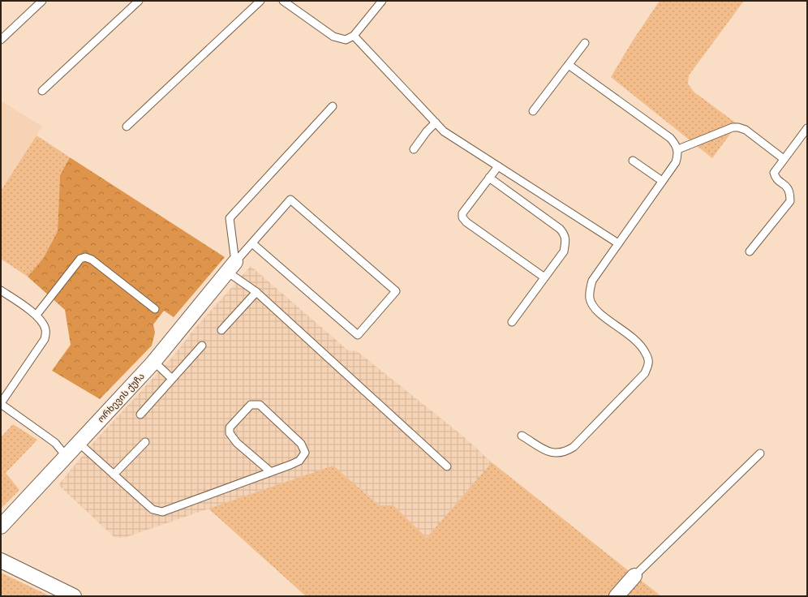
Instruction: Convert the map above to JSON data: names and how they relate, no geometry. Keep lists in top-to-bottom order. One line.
{"streets":{"street":["ორხევის ქუჩა"]}}
